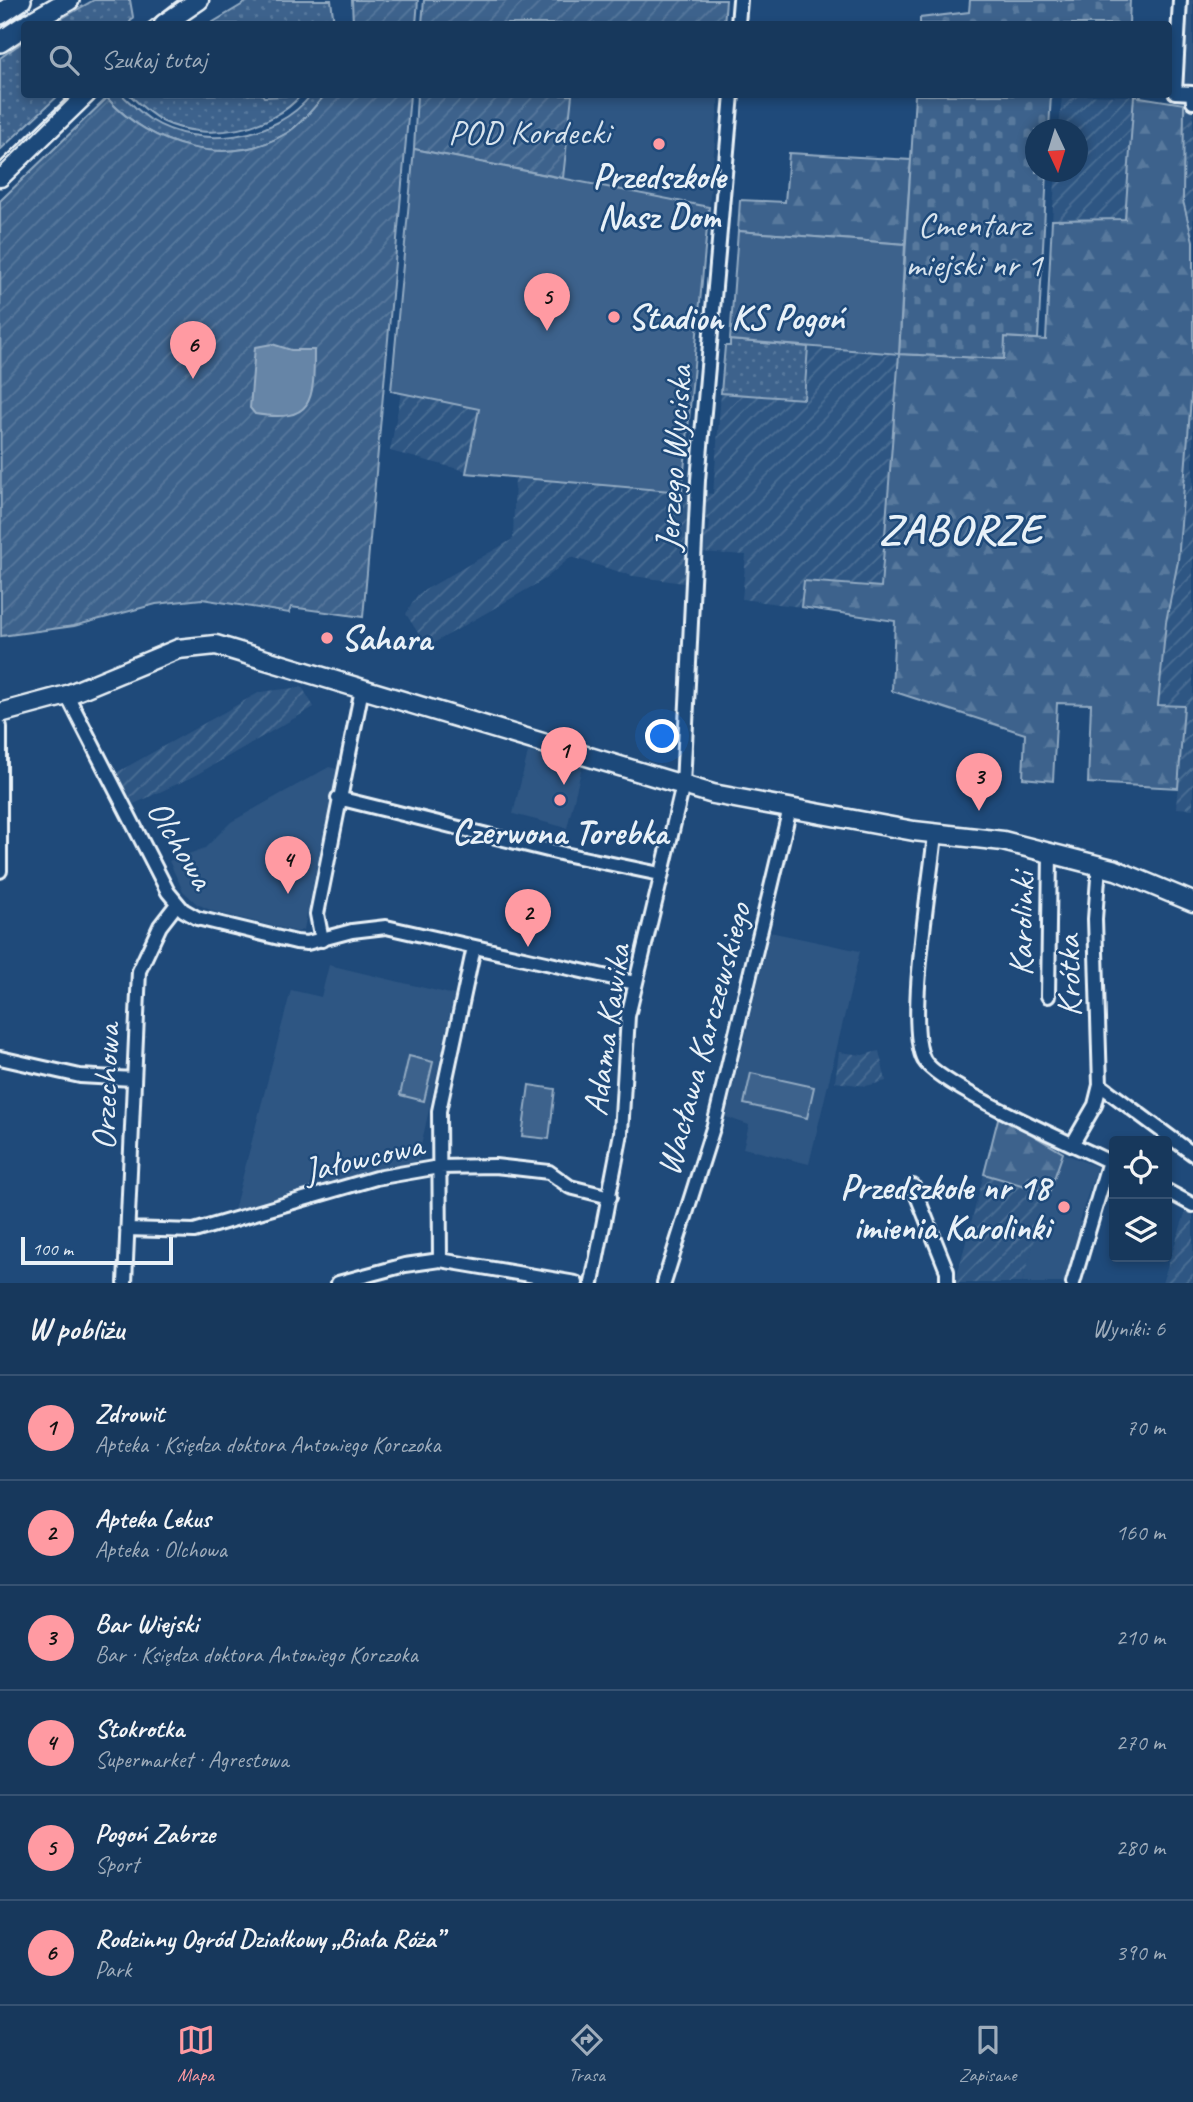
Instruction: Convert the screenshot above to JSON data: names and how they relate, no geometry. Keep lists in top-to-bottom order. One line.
{"streets":{"street":["Jerzego Wyciska","Olchowa","Karolinki","Krótka","Adama Kawika","Wacława Karczewskiego","Orzechowa","Jałowcowa"]},"crossings":[["Jerzego Wyciska","Adama Kawika"],["Olchowa","Adama Kawika"],["Olchowa","Orzechowa"],["Adama Kawika","Jałowcowa"],["Orzechowa","Jałowcowa"]],"districts":["ZABORZE"],"parks":["POD Kordecki","Cmentarz miejski nr 1"],"places":["Przedszkole Nasz Dom","Stadion KS Pogoń","Sahara","Czerwona Torebka","Przedszkole nr 18 imienia Karolinki"],"scale_bar":"100 m","north":"bottom","page":{"search":"Szukaj tutaj","pins":["5","6","1","3","4","2"],"scale":"100 m","heading":["W pobliżu","Wyniki: 6"],"list":[{"mark":"1","name":"Zdrowit","note":"Apteka · Księdza doktora Antoniego Korczoka","value":"70 m"},{"mark":"2","name":"Apteka Lekus","note":"Apteka · Olchowa","value":"160 m"},{"mark":"3","name":"Bar Wiejski","note":"Bar · Księdza doktora Antoniego Korczoka","value":"210 m"},{"mark":"4","name":"Stokrotka","note":"Supermarket · Agrestowa","value":"270 m"},{"mark":"5","name":"Pogoń Zabrze","note":"Sport","value":"280 m"},{"mark":"6","name":"Rodzinny Ogród Działkowy „Biała Róża”","note":"Park","value":"390 m"}],"nav":["Mapa","Trasa","Zapisane"]}}
